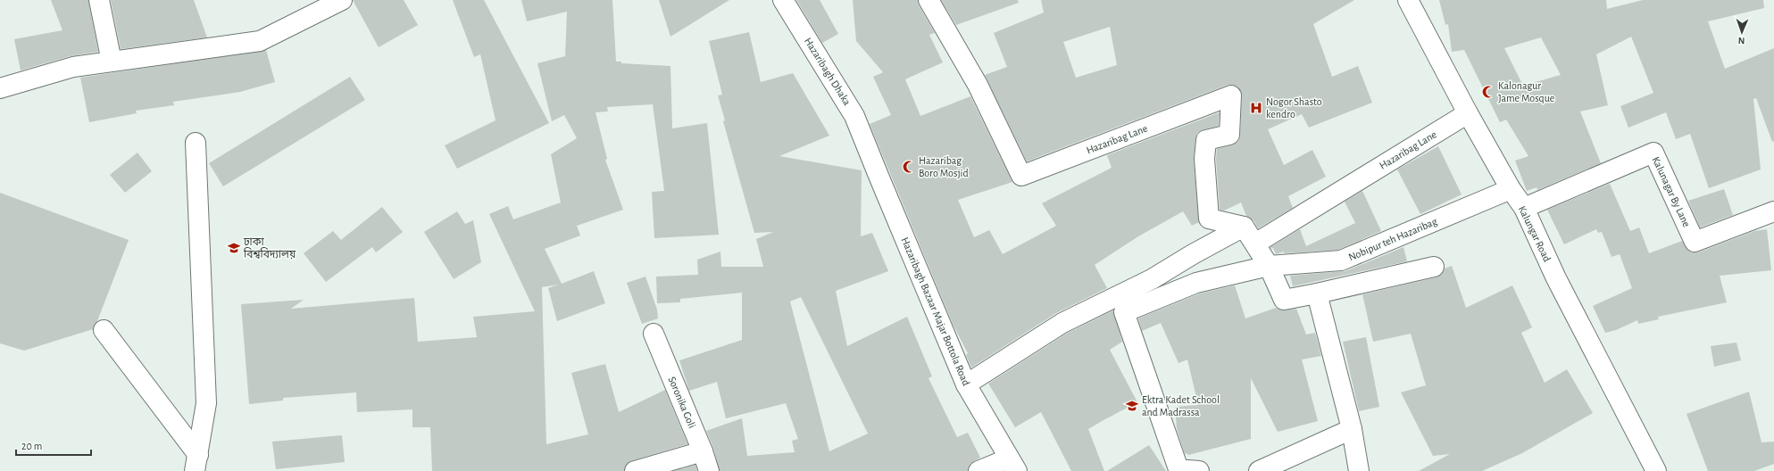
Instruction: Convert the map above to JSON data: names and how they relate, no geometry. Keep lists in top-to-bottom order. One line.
{"streets":{"street":["Hazaribagh Dhaka","Hazaribag Lane","Kalunagar By Lane","Kalungar Road","Nobipur teh Hazaribag","Hazaribagh Bazaar Majar Bottola Road","Soronika Goli"]},"crossings":[["Hazaribagh Dhaka","Hazaribagh Bazaar Majar Bottola Road"],["Hazaribag Lane","Kalungar Road"],["Kalunagar By Lane","Kalungar Road"],["Kalungar Road","Nobipur teh Hazaribag"]],"places":{"mosque":["Kalonagur Jame Mosque","Hazaribag Boro Mosjid"],"hospital":["Nogor Shasto kendro"],"school or university":["ঢাকা বিশ্ববিদ্যালয়","Ektra Kadet School and Madrassa"]},"scale_bar":"20 m","north":"bottom"}
